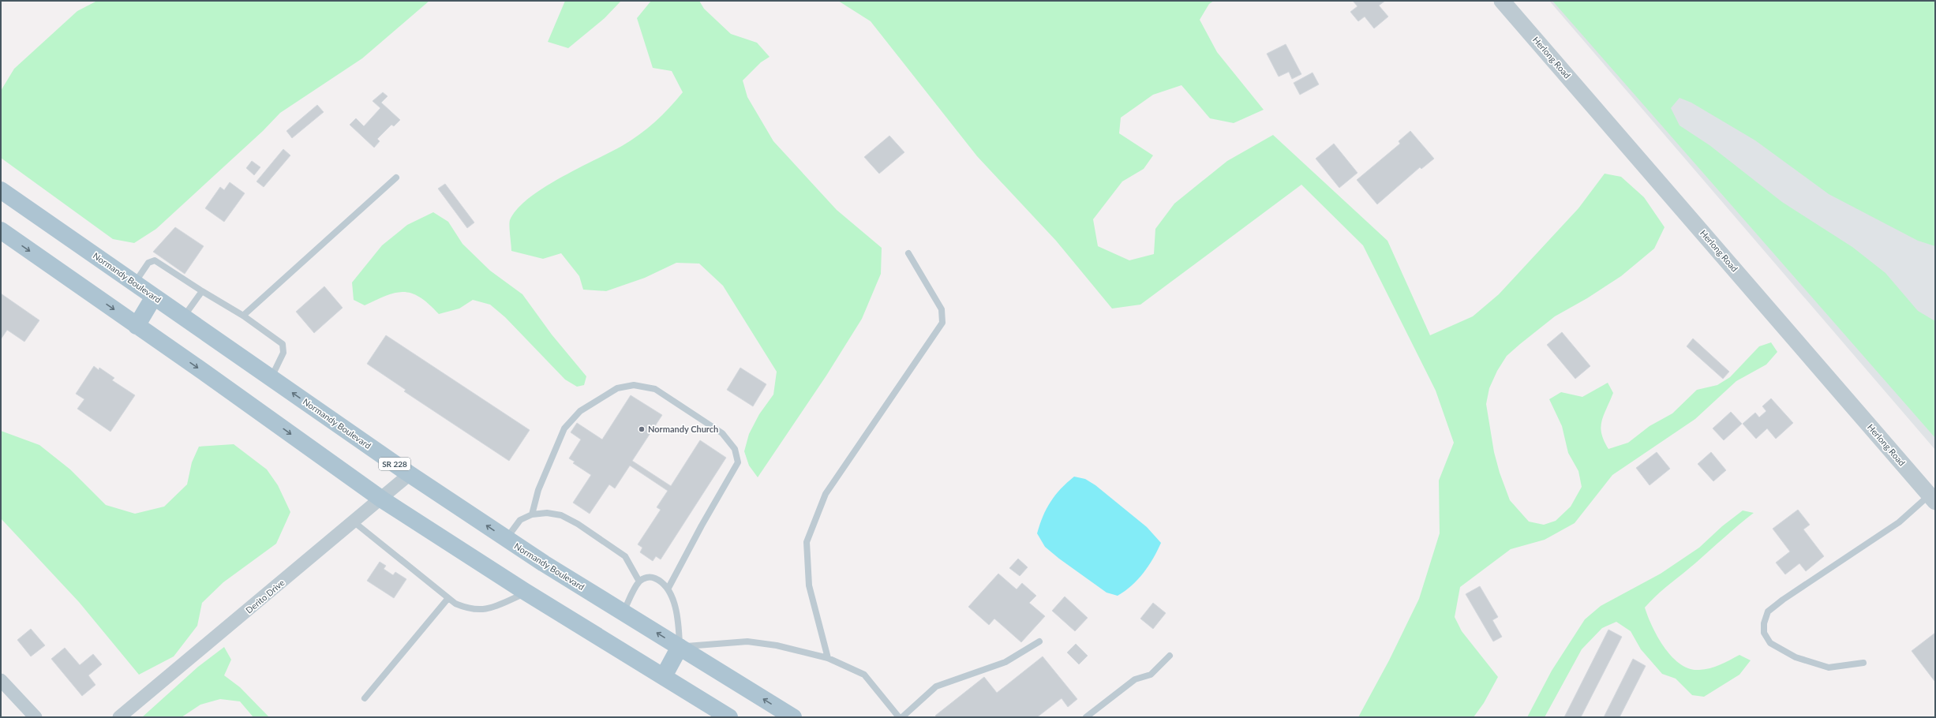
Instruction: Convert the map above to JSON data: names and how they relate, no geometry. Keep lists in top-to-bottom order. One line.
{"streets":{"main road":["Normandy Boulevard","SR 228"],"street":["Herlong Road","Derito Drive"]},"crossings":[["Normandy Boulevard","Derito Drive"]],"places":["Normandy Church"]}
